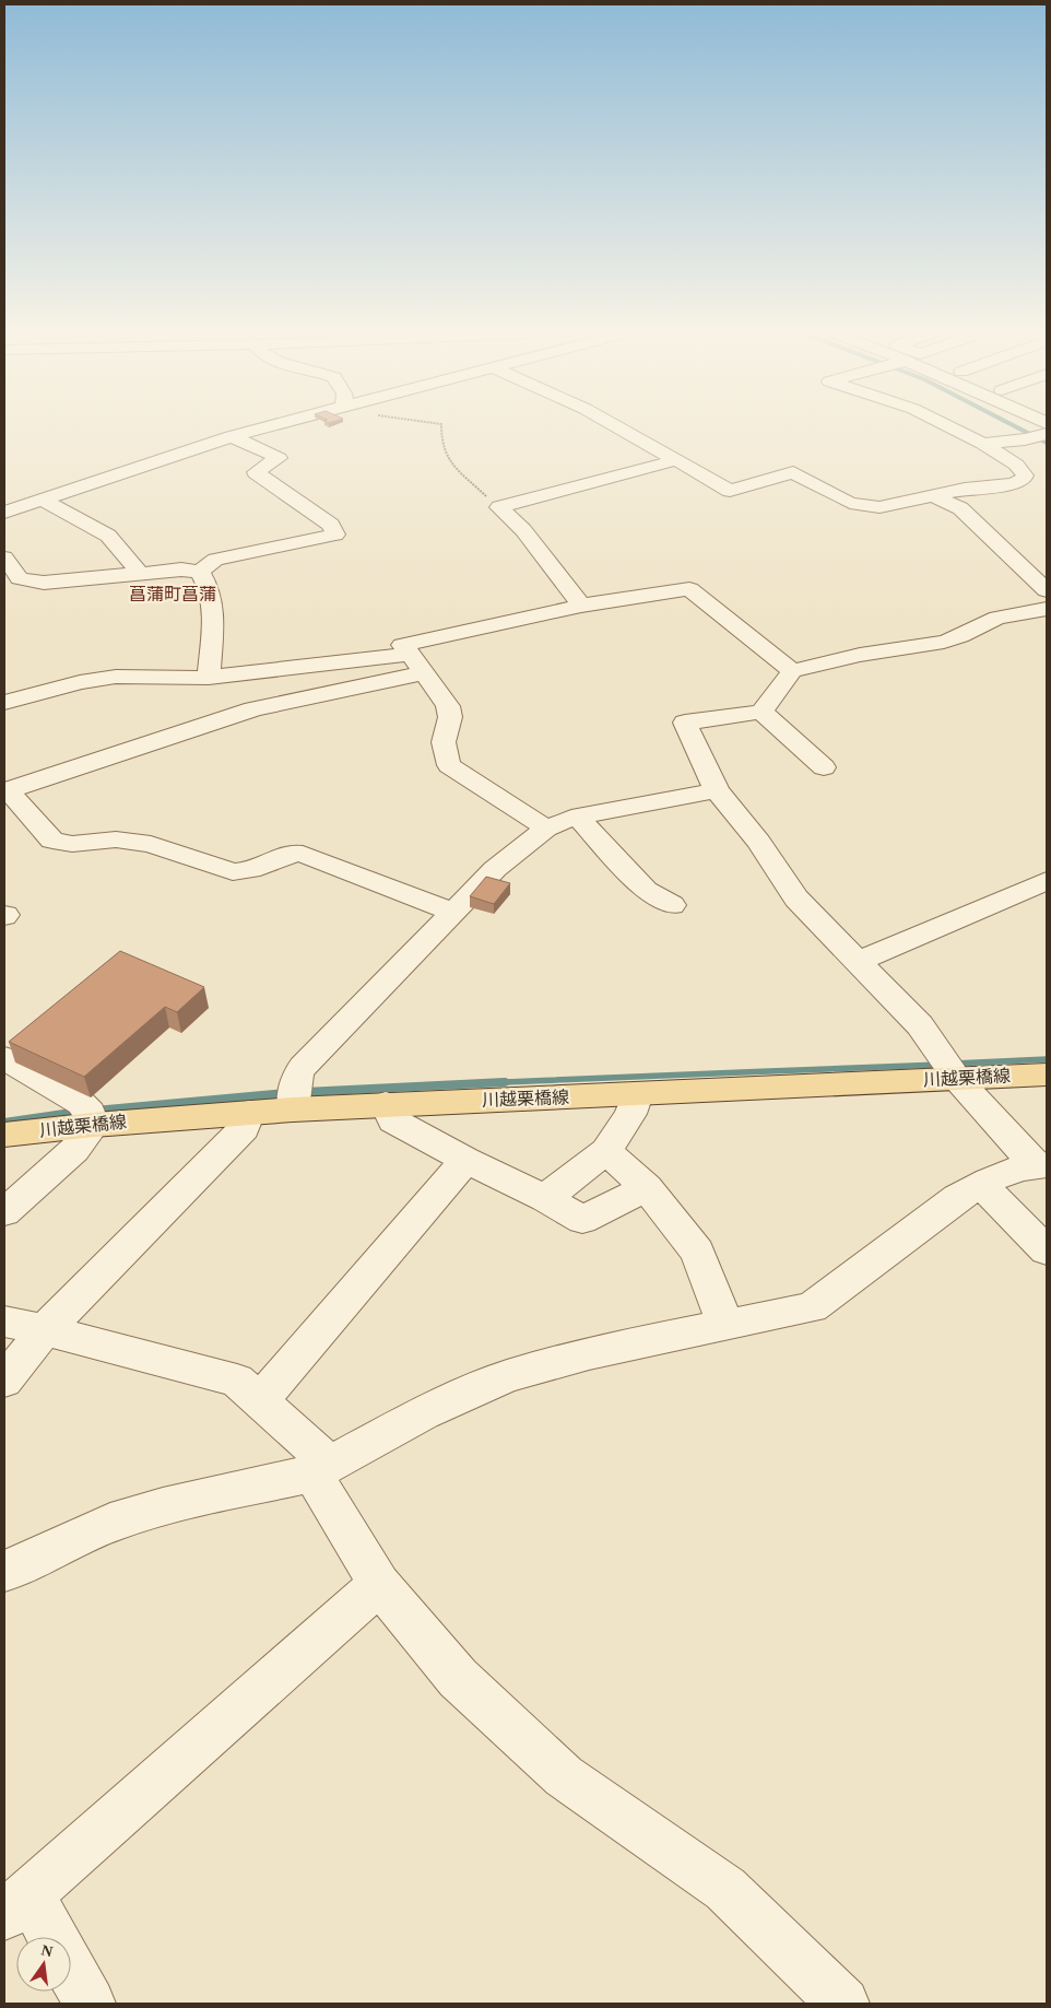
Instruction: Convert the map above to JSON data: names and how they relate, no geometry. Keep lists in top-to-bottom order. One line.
{"streets":{"main road":["川越栗橋線"]},"districts":["菖蒲町菖蒲"],"north":"top"}
